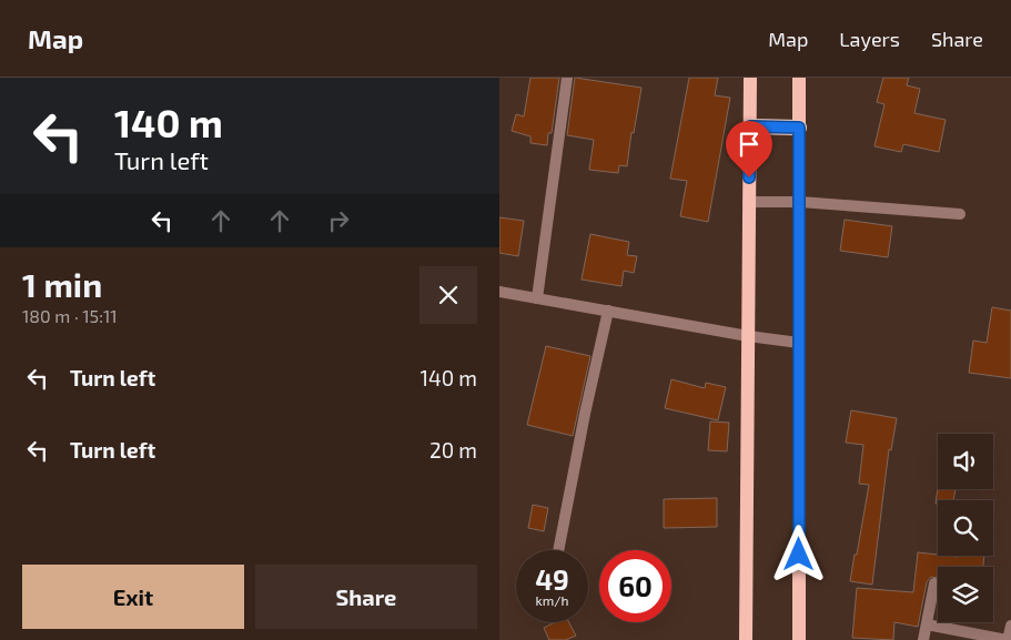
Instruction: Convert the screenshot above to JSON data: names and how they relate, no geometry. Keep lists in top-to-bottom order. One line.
{"page":{"header":"Map","nav":["Map","Layers","Share"],"turn":["140 m","Turn left"],"heading":["1 min","180 m · 15:11"],"list":[{"name":"Turn left","value":"140 m"},{"name":"Turn left","value":"20 m"}],"speed":"49 km/h","limit":"60","buttons":["Exit","Share"]}}
